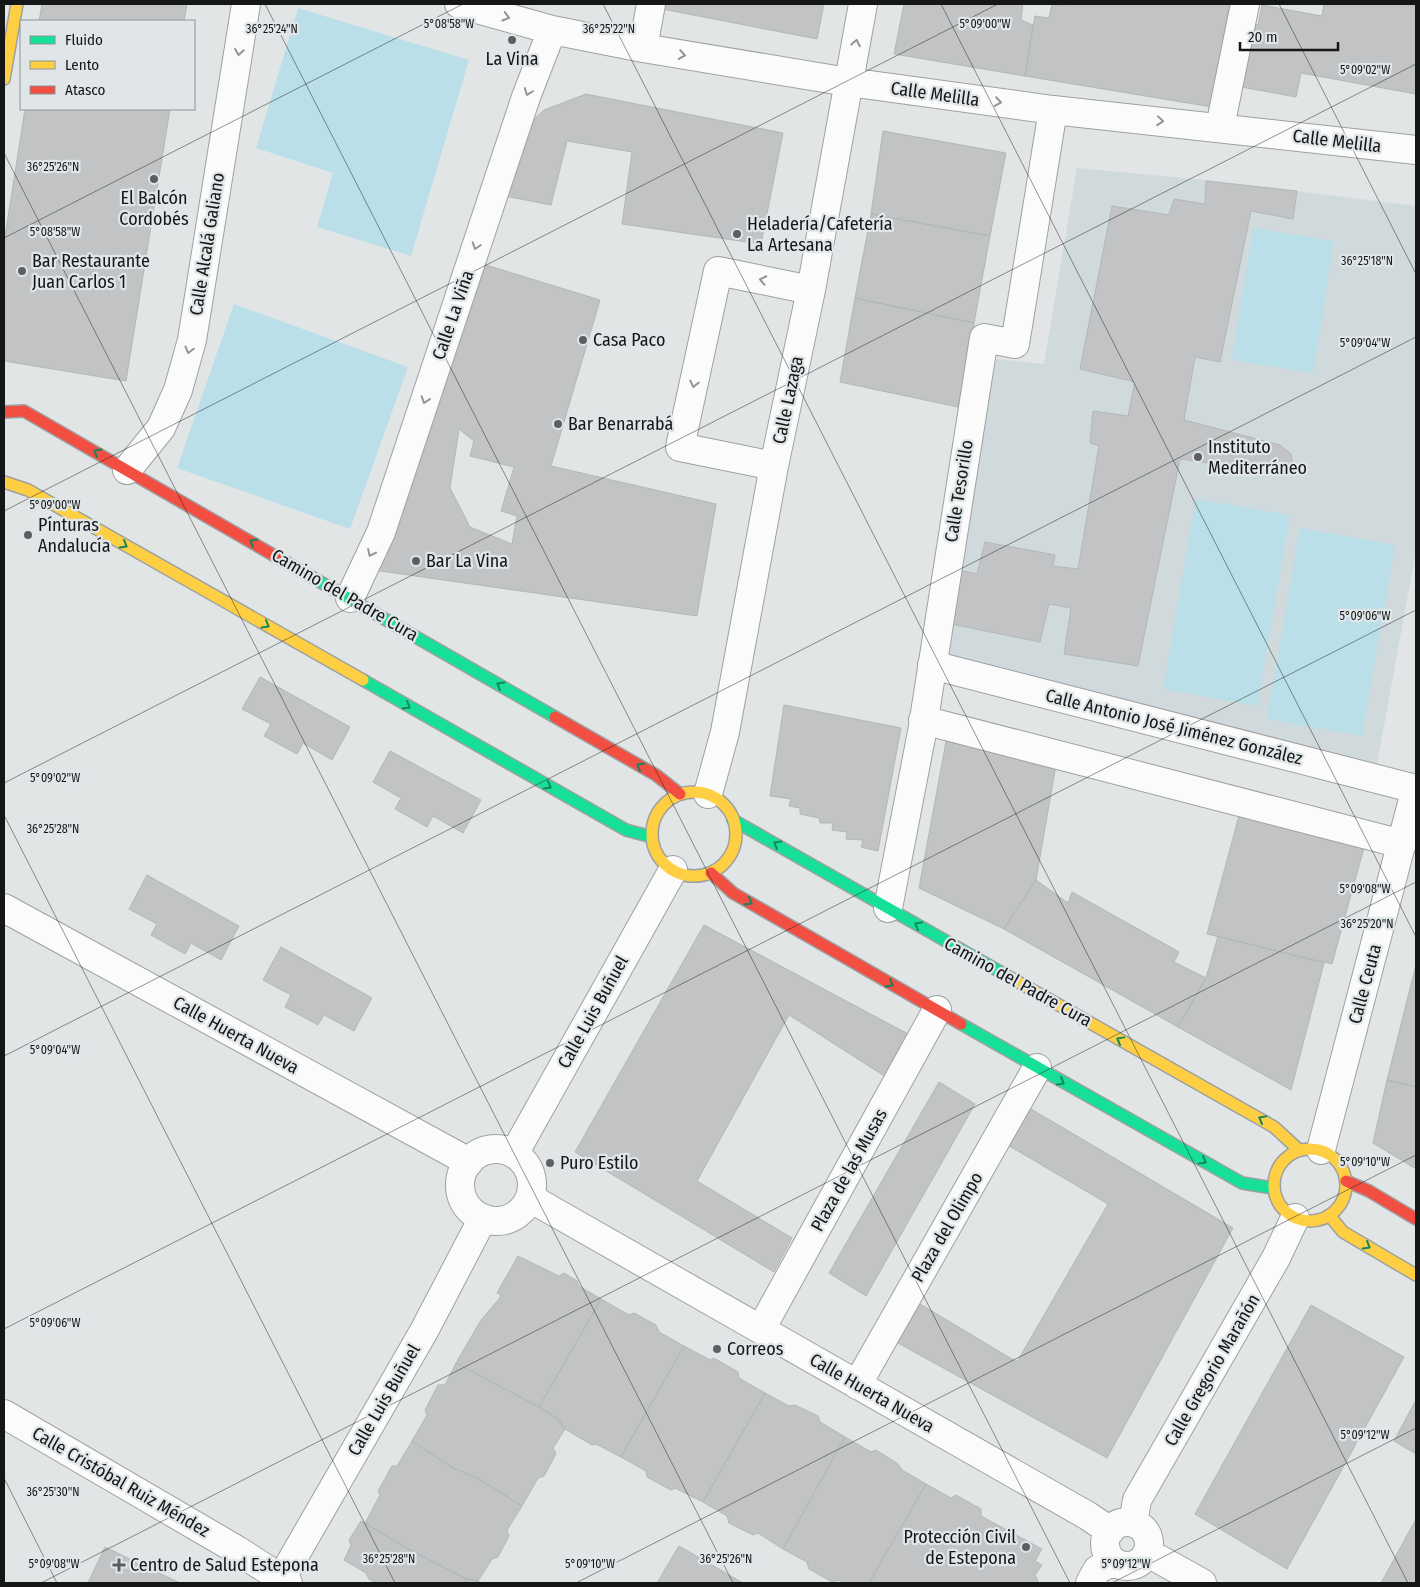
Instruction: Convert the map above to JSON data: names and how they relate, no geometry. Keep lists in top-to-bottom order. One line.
{"streets":{"street":["Calle Melilla","Calle Alcalá Galiano","Calle La Viña","Calle Lazaga","Calle Tesorillo","Camino del Padre Cura","Calle Antonio José Jiménez González","Calle Ceuta","Calle Luis Buñuel","Calle Huerta Nueva","Plaza de las Musas","Plaza del Olimpo","Calle Gregorio Marañón","Calle Cristóbal Ruiz Méndez"]},"crossings":[["Calle Melilla","Calle La Viña"],["Calle Melilla","Calle Lazaga"],["Calle Melilla","Calle Tesorillo"],["Calle Alcalá Galiano","Camino del Padre Cura"],["Calle La Viña","Camino del Padre Cura"],["Calle Lazaga","Camino del Padre Cura"],["Calle Lazaga","Calle Luis Buñuel"],["Calle Tesorillo","Camino del Padre Cura"],["Calle Tesorillo","Calle Antonio José Jiménez González"],["Camino del Padre Cura","Calle Ceuta"],["Camino del Padre Cura","Calle Luis Buñuel"],["Camino del Padre Cura","Calle Gregorio Marañón"],["Calle Antonio José Jiménez González","Calle Ceuta"],["Calle Ceuta","Calle Gregorio Marañón"],["Calle Luis Buñuel","Calle Huerta Nueva"],["Calle Luis Buñuel","Calle Cristóbal Ruiz Méndez"],["Calle Huerta Nueva","Plaza de las Musas"],["Calle Huerta Nueva","Plaza del Olimpo"],["Calle Huerta Nueva","Calle Gregorio Marañón"]],"one_way":["Calle Melilla","Calle Alcalá Galiano","Calle La Viña"],"places":{"other":["La Vina","El Balcón Cordobés","Heladería/Cafetería La Artesana","Bar Restaurante Juan Carlos 1","Casa Paco","Bar Benarrabá","Instituto Mediterráneo","Pínturas Andalucía","Bar La Vina","Puro Estilo","Correos","Protección Civil de Estepona"],"health":["Centro de Salud Estepona"]},"legend":["Fluido","Lento","Atasco"],"scale_bar":"20 m","coordinates":["5°08'58\"W","5°09'00\"W","36°25'24\"N","36°25'22\"N","5°09'02\"W","36°25'26\"N","36°25'18\"N","5°09'04\"W","5°09'06\"W","36°25'28\"N","5°09'08\"W","36°25'20\"N","5°09'10\"W","5°09'12\"W","36°25'30\"N"]}
